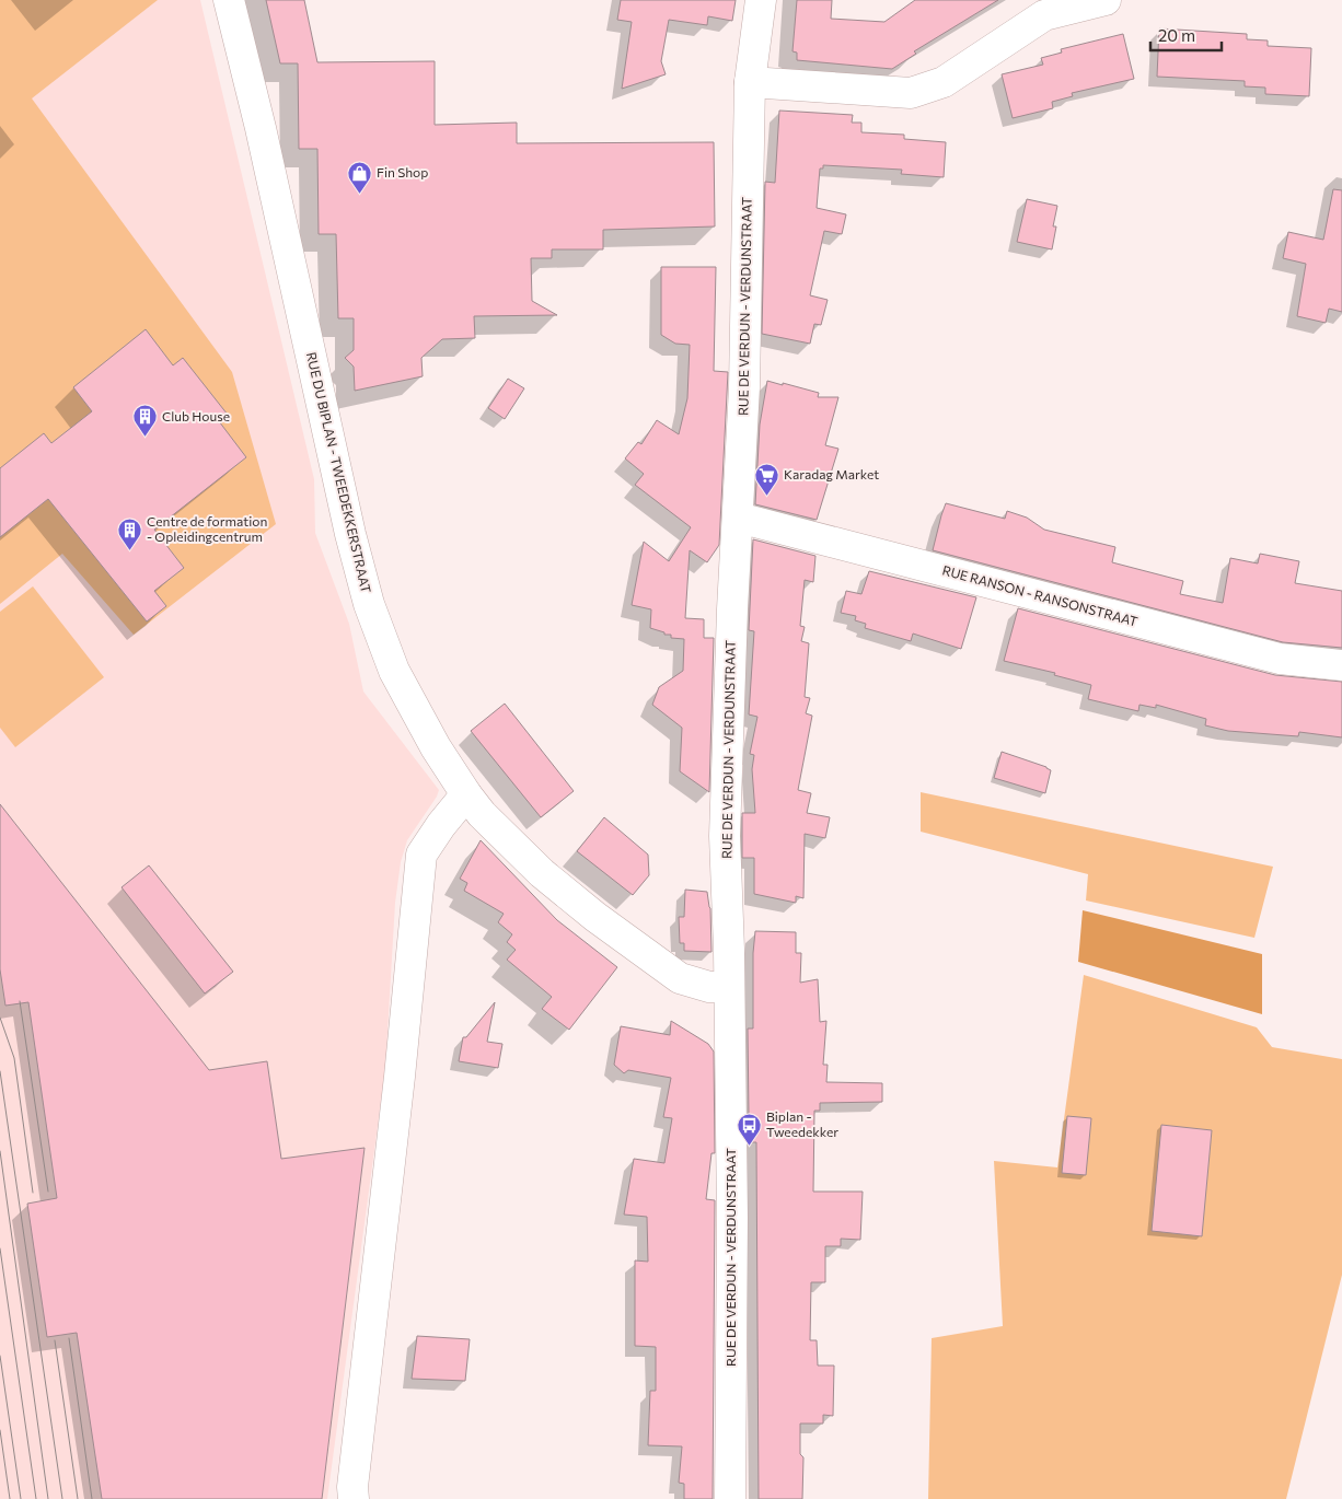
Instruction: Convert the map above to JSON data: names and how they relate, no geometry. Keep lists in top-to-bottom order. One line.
{"streets":{"street":["RUE DE VERDUN - VERDUNSTRAAT","RUE DU BIPLAN - TWEEDEKKERSTRAAT","RUE RANSON - RANSONSTRAAT"]},"crossings":[["RUE DE VERDUN - VERDUNSTRAAT","RUE DU BIPLAN - TWEEDEKKERSTRAAT"],["RUE DE VERDUN - VERDUNSTRAAT","RUE RANSON - RANSONSTRAAT"]],"places":{"shop":["Fin Shop"],"building":["Club House","Centre de formation - Opleidingcentrum"],"supermarket":["Karadag Market"],"bus stop":["Biplan - Tweedekker"]},"scale_bar":"20 m"}
